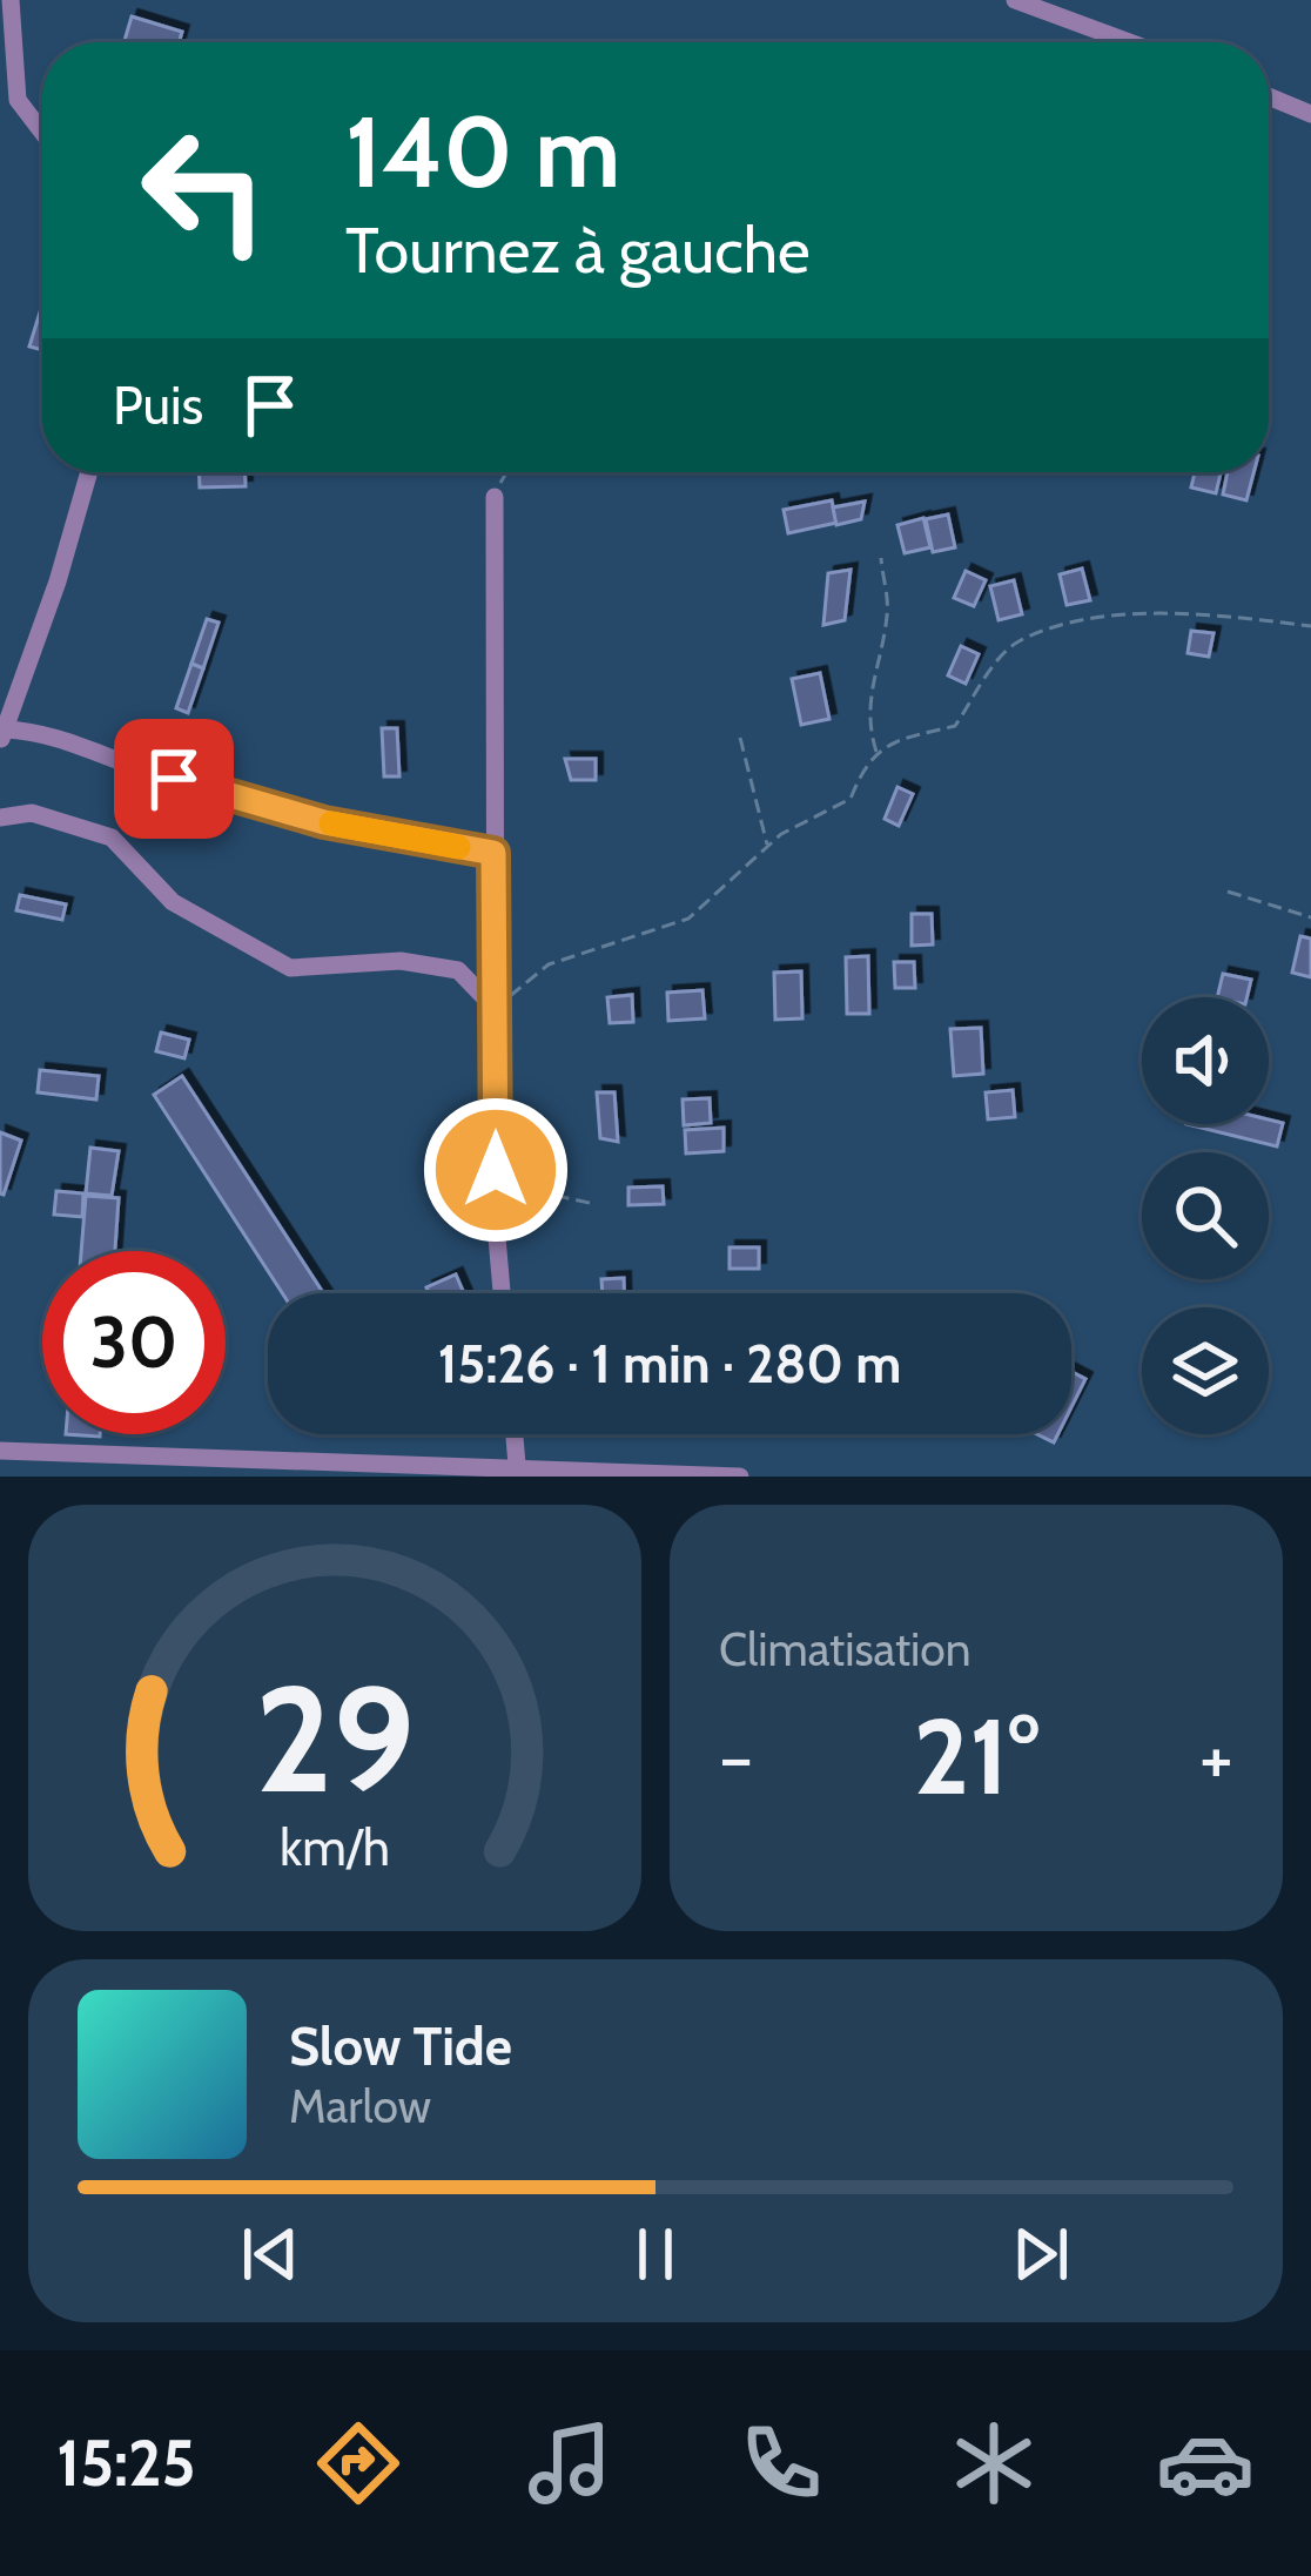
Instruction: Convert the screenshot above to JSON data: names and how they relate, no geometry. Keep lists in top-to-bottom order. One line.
{"page":{"turn":["140 m","Tournez à gauche"],"then":"Puis","limit":"30","trip":"15:26 · 1 min · 280 m","tile":"Climatisation","heat":["−","21°","+"],"song":["Slow Tide","Marlow"],"tabs":"15:25","gauge":["29","km/h"]}}
